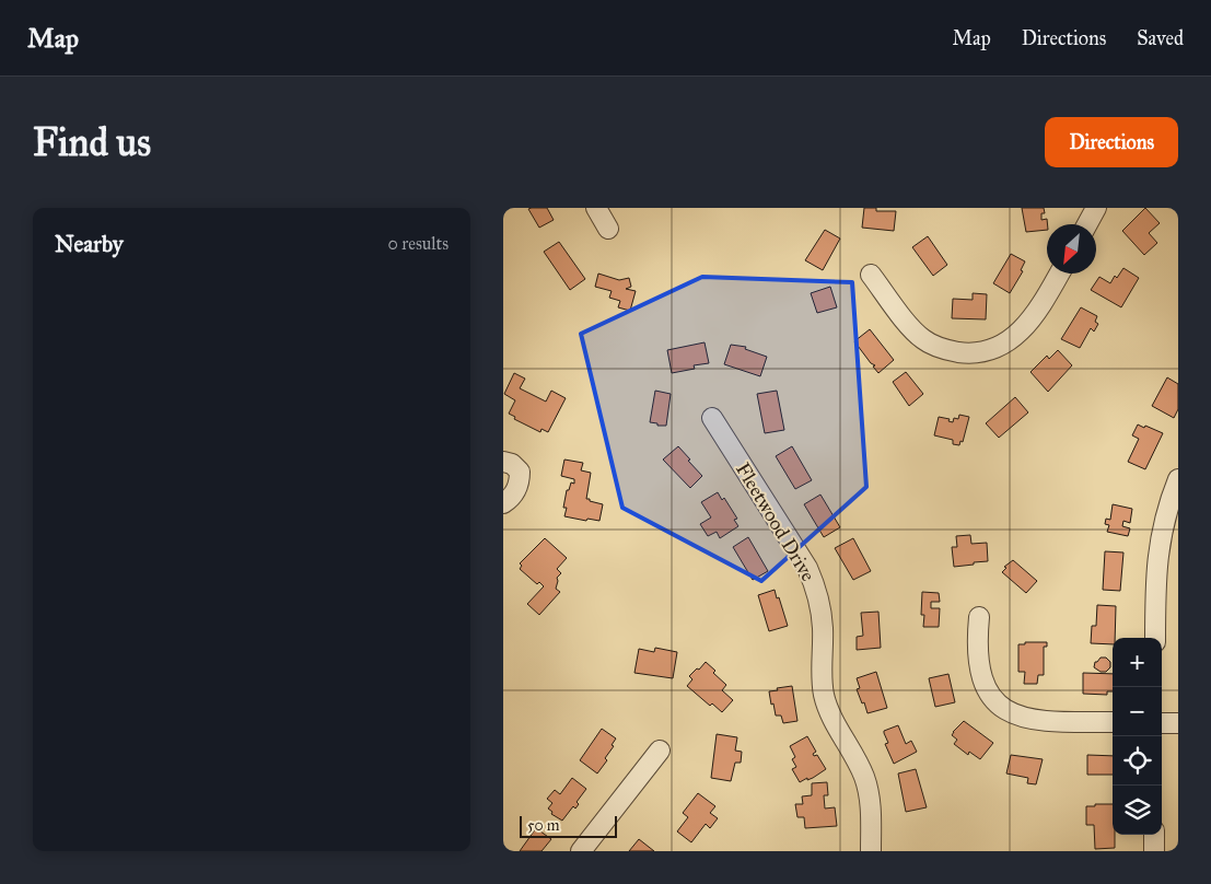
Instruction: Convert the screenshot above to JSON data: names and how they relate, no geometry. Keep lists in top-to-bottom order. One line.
{"streets":{"street":["Fleetwood Drive"]},"scale_bar":"50 m","north":"bottom left","page":{"header":"Map","nav":["Map","Directions","Saved"],"buttons":"Directions","title":"Find us","heading":["Nearby","0 results"],"map_buttons":["+","−"],"scale":"50 m"}}
